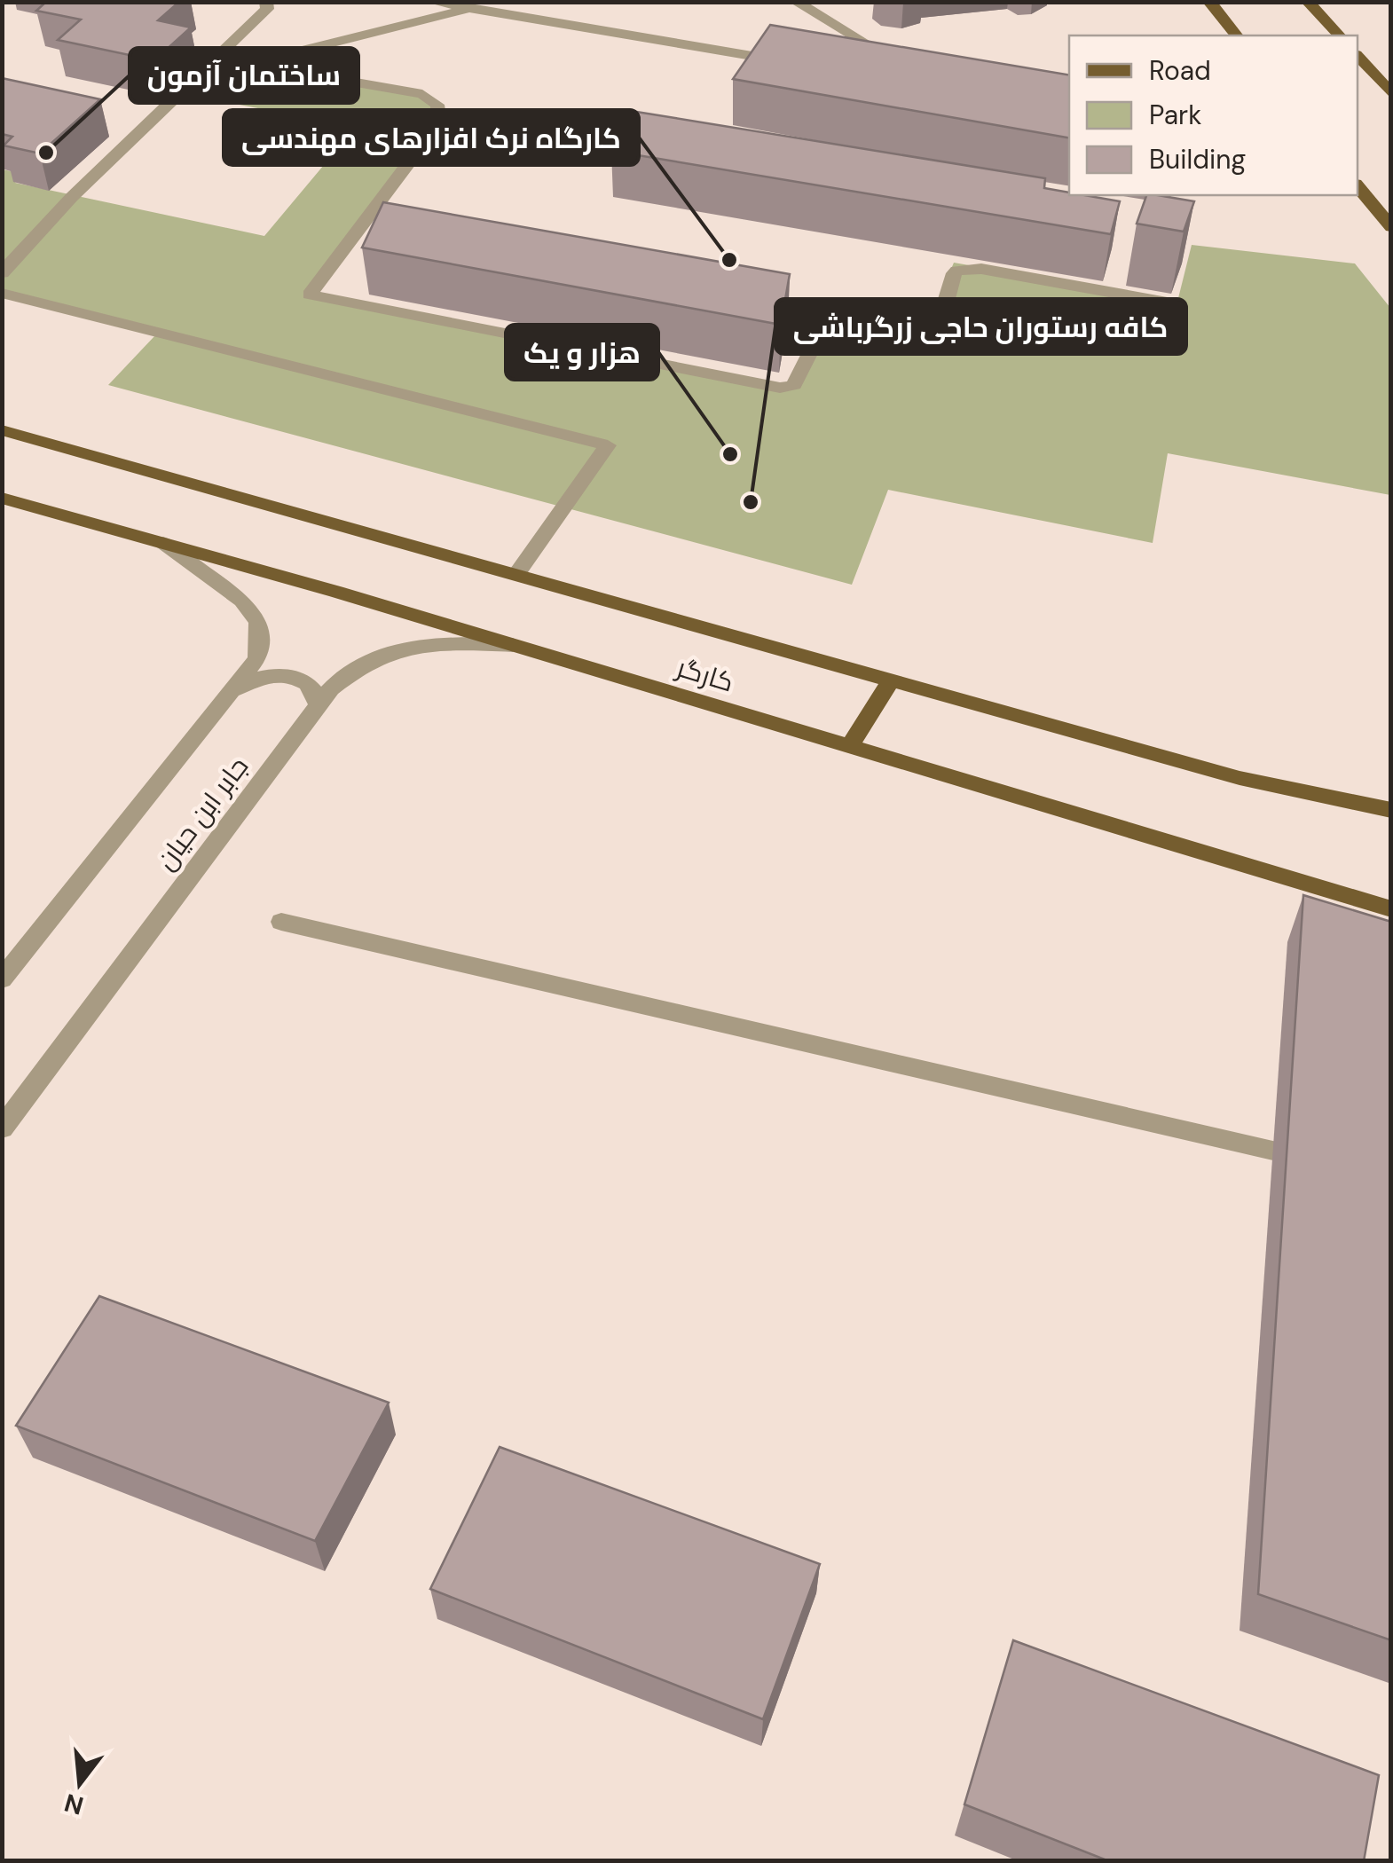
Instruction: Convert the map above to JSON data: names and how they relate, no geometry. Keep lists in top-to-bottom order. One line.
{"streets":{"main road":["کارگر"],"street":["جابر ابن حیان"]},"crossings":[["کارگر","جابر ابن حیان"]],"places":["ساختمان آزمون","کارگاه نرک افزارهای مهندسی","هزار و یک","کافه رستوران حاجی زرگرباشی"],"legend":["Road","Park","Building"],"north":"bottom"}
